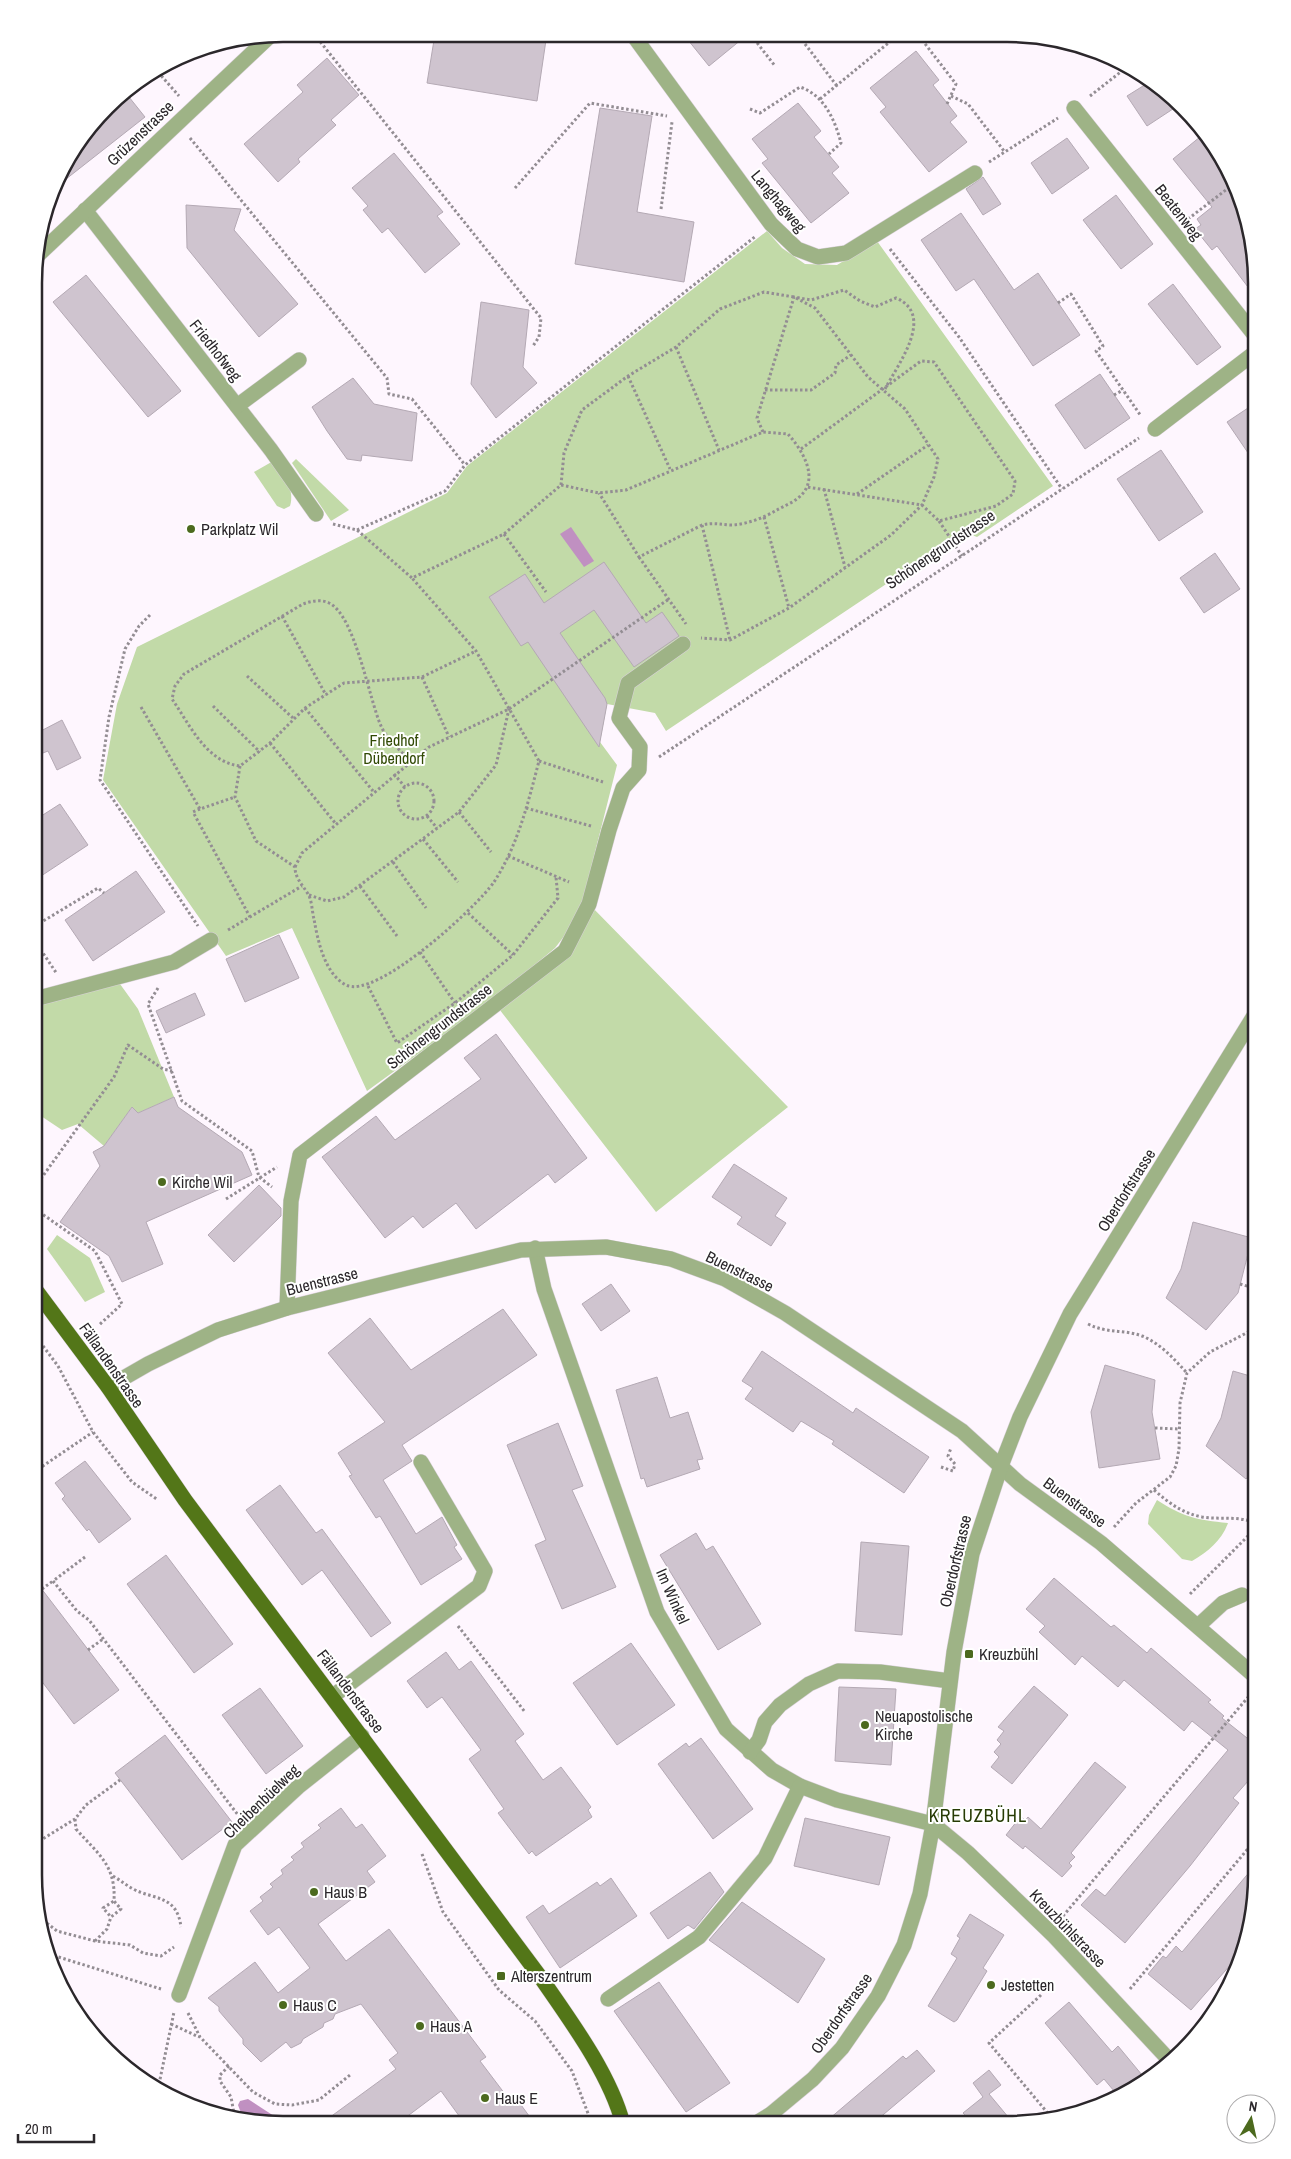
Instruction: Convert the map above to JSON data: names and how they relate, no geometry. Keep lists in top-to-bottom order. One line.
{"streets":{"main road":["Fällandenstrasse"],"street":["Grüzenstrasse","Langhagweg","Beatenweg","Friedhofweg","Schönengrundstrasse","Oberdorfstrasse","Buenstrasse","Im Winkel","Cheibenbüelweg","Kreuzbühlstrasse"]},"crossings":[["Grüzenstrasse","Friedhofweg"],["Oberdorfstrasse","Buenstrasse"],["Oberdorfstrasse","Im Winkel"],["Oberdorfstrasse","Kreuzbühlstrasse"],["Buenstrasse","Fällandenstrasse"],["Buenstrasse","Im Winkel"],["Fällandenstrasse","Cheibenbüelweg"],["Im Winkel","Kreuzbühlstrasse"]],"districts":["KREUZBÜHL"],"parks":["Friedhof Dübendorf"],"places":{"other":["Parkplatz Wil","Kirche Wil","Neuapostolische Kirche","Haus B","Jestetten","Haus C","Haus A","Haus E"],"transit":["Kreuzbühl","Alterszentrum"]},"scale_bar":"20 m","north":"top"}
